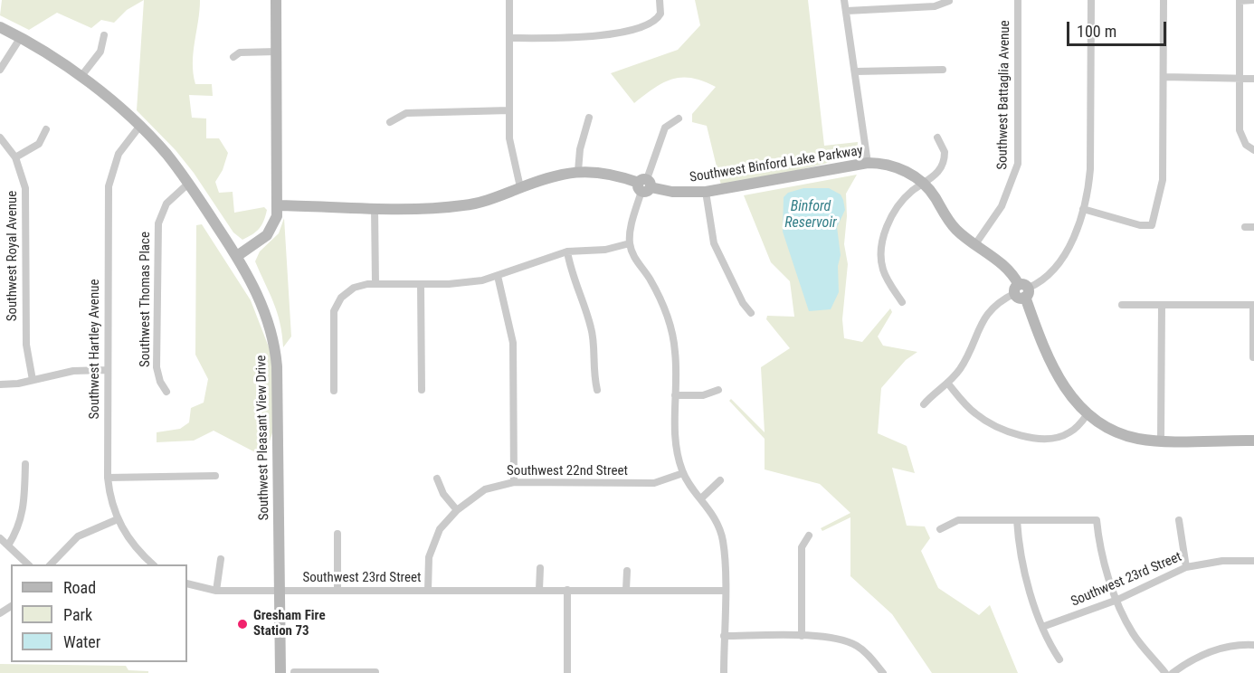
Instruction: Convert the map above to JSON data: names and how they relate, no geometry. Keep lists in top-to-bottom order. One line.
{"streets":{"street":["Southwest Battaglia Avenue","Southwest Binford Lake Parkway","Southwest Royal Avenue","Southwest Thomas Place","Southwest Hartley Avenue","Southwest Pleasant View Drive","Southwest 22nd Street","Southwest 23rd Street"]},"crossings":[["Southwest Battaglia Avenue","Southwest Binford Lake Parkway"],["Southwest Thomas Place","Southwest Pleasant View Drive"],["Southwest Hartley Avenue","Southwest Pleasant View Drive"],["Southwest Pleasant View Drive","Southwest 23rd Street"],["Southwest 22nd Street","Southwest 23rd Street"]],"water":["Binford Reservoir"],"places":["Gresham Fire Station 73"],"legend":["Road","Park","Water"],"scale_bar":"100 m"}
